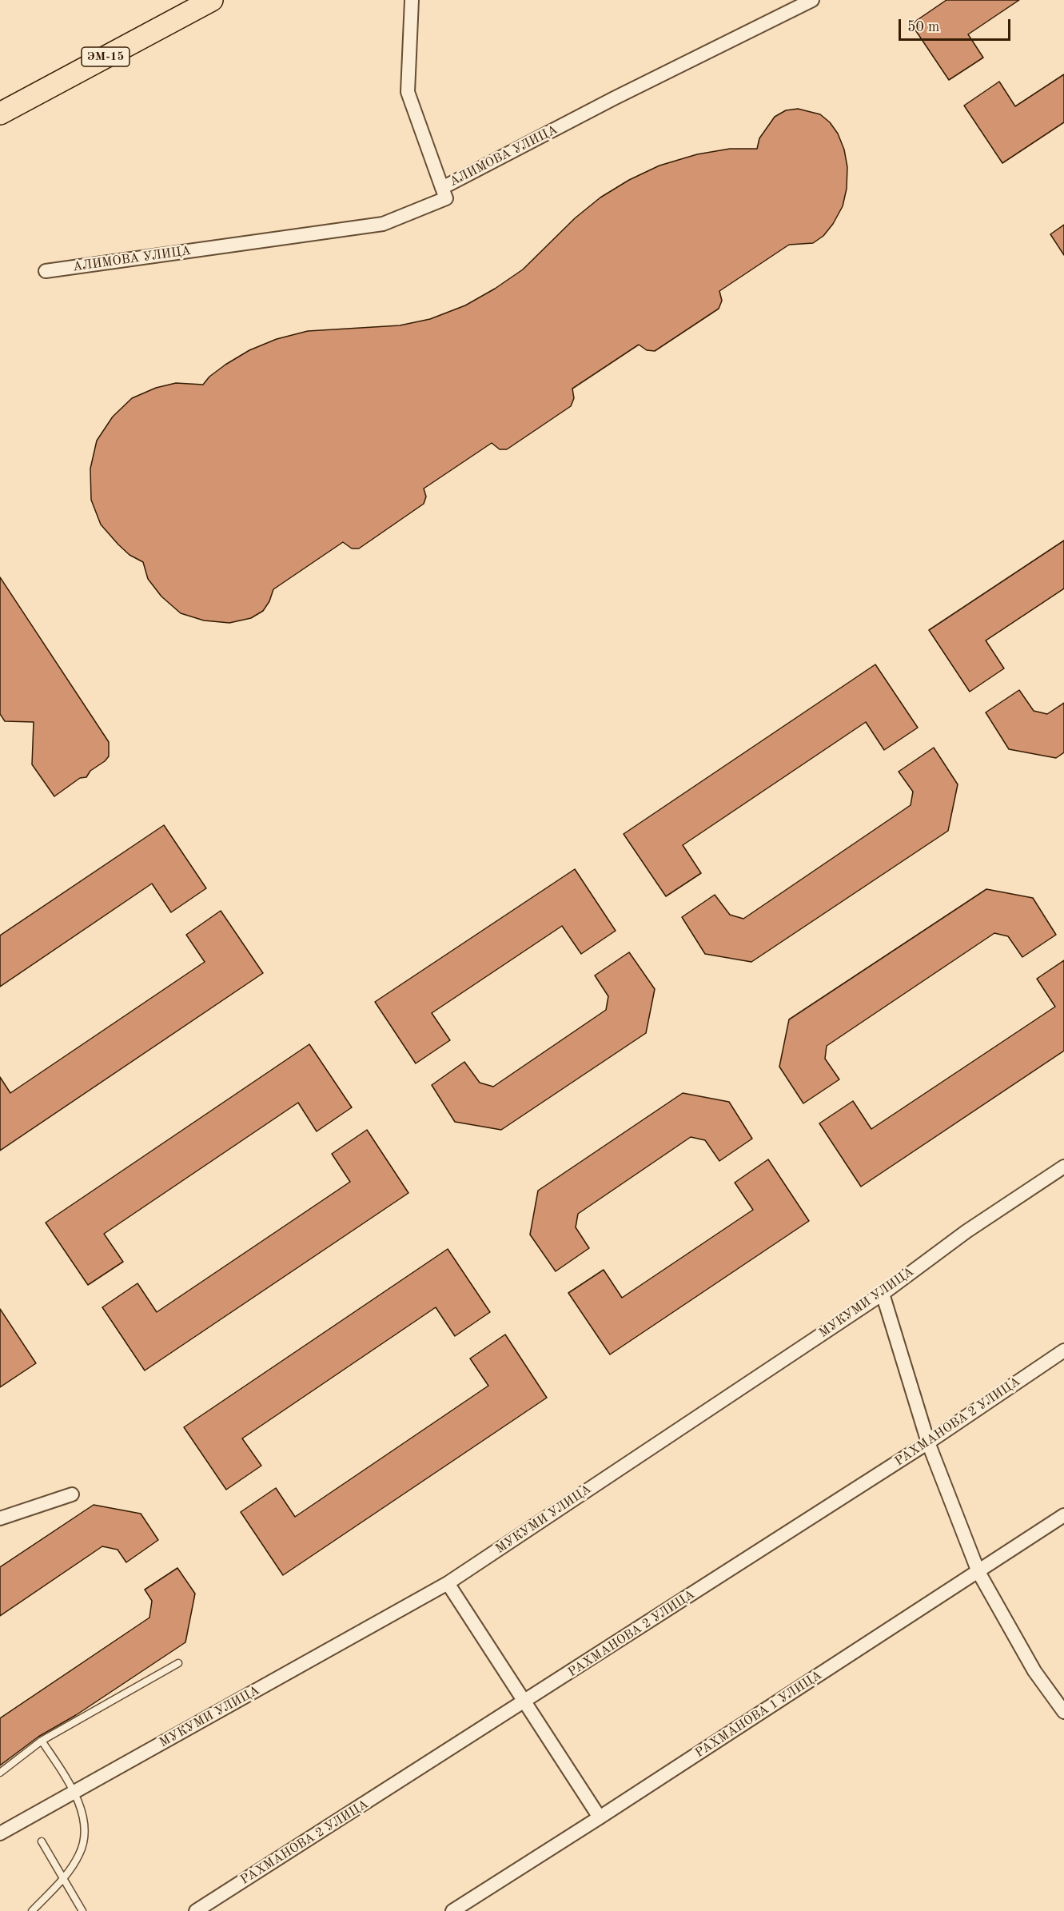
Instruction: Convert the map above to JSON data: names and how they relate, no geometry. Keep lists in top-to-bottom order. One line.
{"streets":{"main road":["ЭМ-15"],"street":["АЛИМОВА УЛИЦА","МУКУМИ УЛИЦА","РАХМАНОВА 2 УЛИЦА","РАХМАНОВА 1 УЛИЦА"]},"scale_bar":"50 m"}
